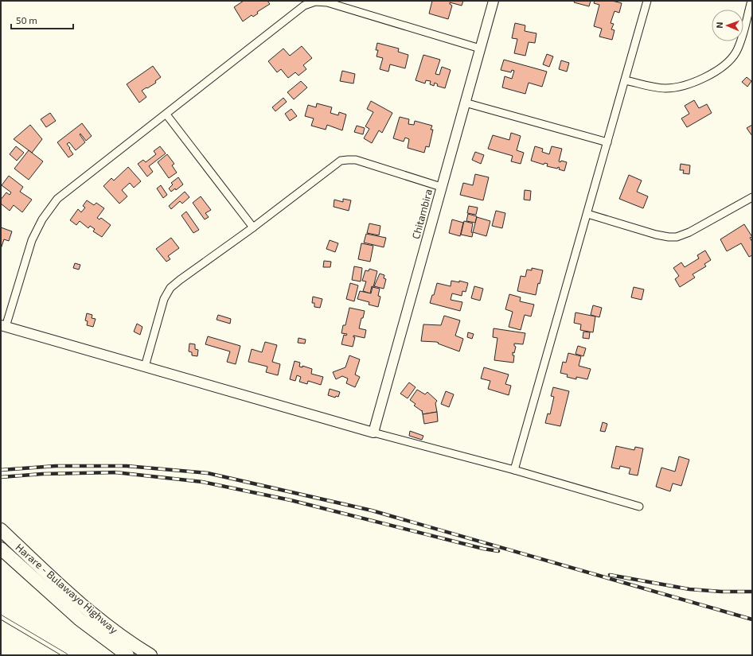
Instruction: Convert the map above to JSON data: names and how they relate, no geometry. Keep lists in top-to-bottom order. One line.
{"streets":{"highway":["Harare - Bulawayo Highway"],"street":["Chitambira"]},"scale_bar":"50 m","north":"left"}
